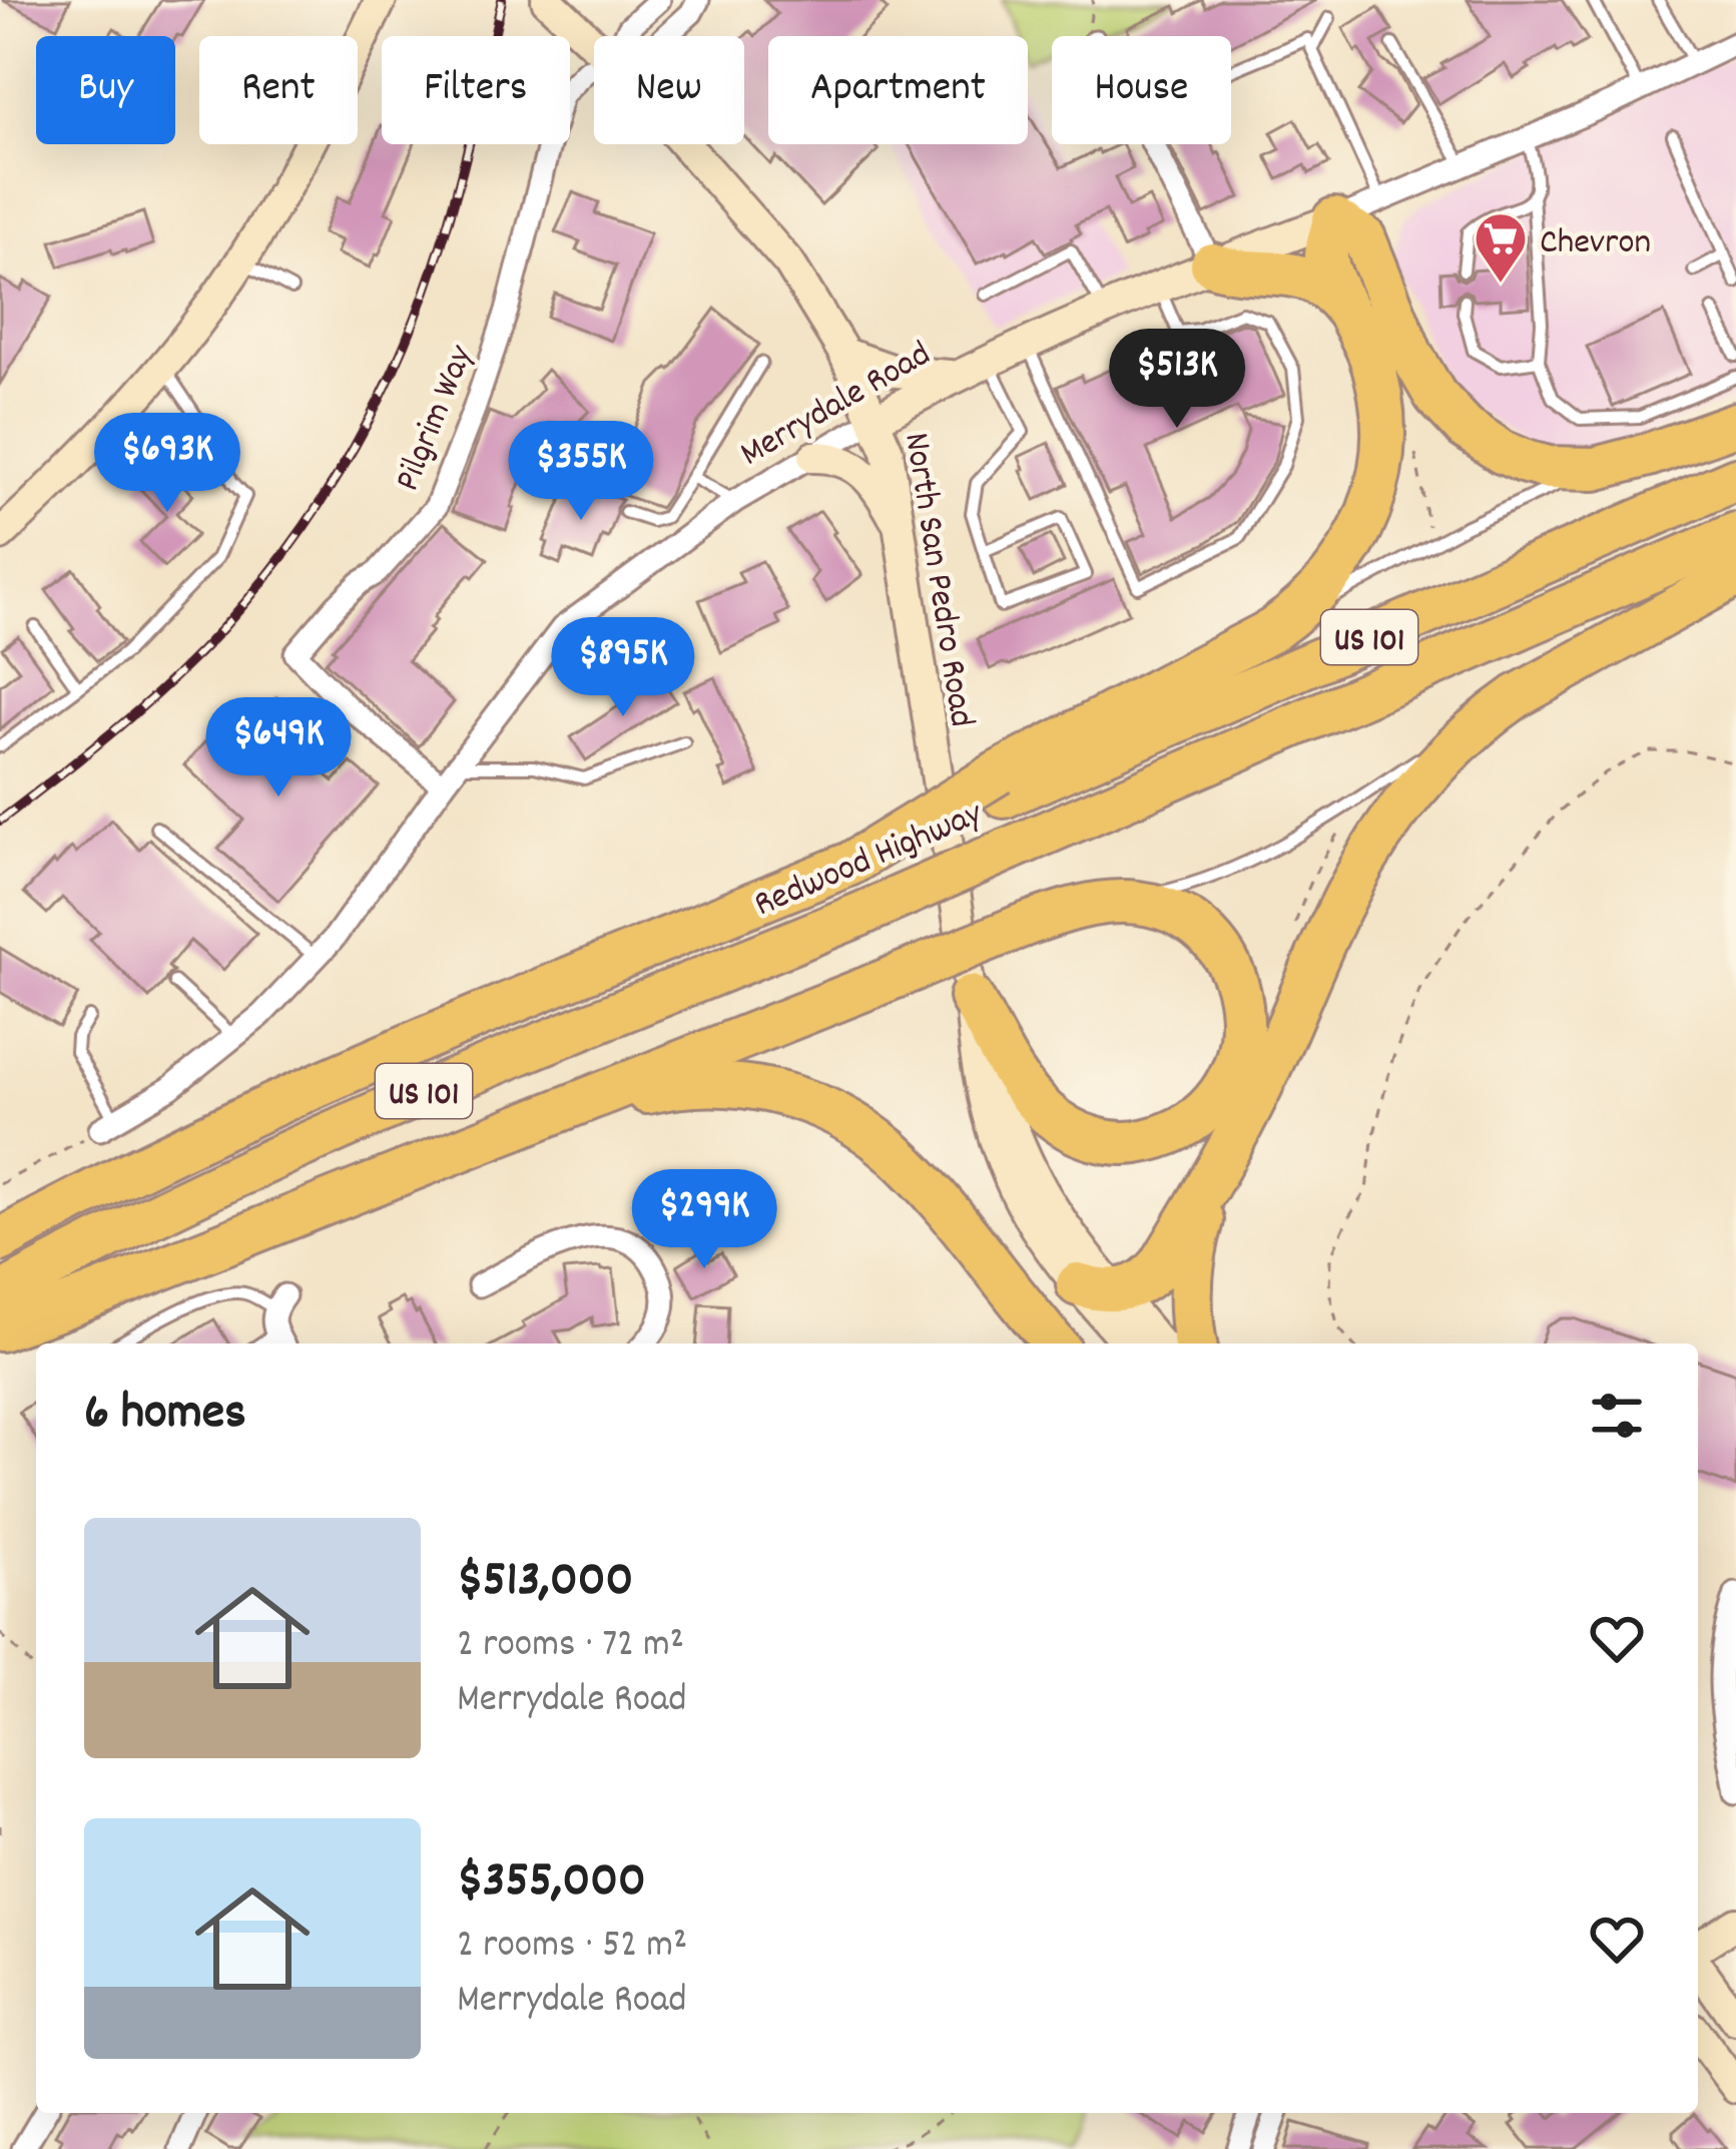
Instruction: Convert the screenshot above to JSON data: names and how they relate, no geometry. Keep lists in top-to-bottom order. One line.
{"streets":{"highway":["US 101","Redwood Highway"],"main road":["Merrydale Road","North San Pedro Road"],"street":["Pilgrim Way"]},"crossings":[["Merrydale Road","Pilgrim Way"],["Merrydale Road","North San Pedro Road"]],"places":{"supermarket":["Chevron"]},"page":{"chip":["Buy","Rent","Filters","New","Apartment","House"],"price":["$513K","$693K","$355K","$895K","$649K","$299K"],"heading":"6 homes","list":[{"name":"$513,000","note":"2 rooms · 72 m² · Merrydale Road"},{"name":"$355,000","note":"2 rooms · 52 m² · Merrydale Road"}]}}
